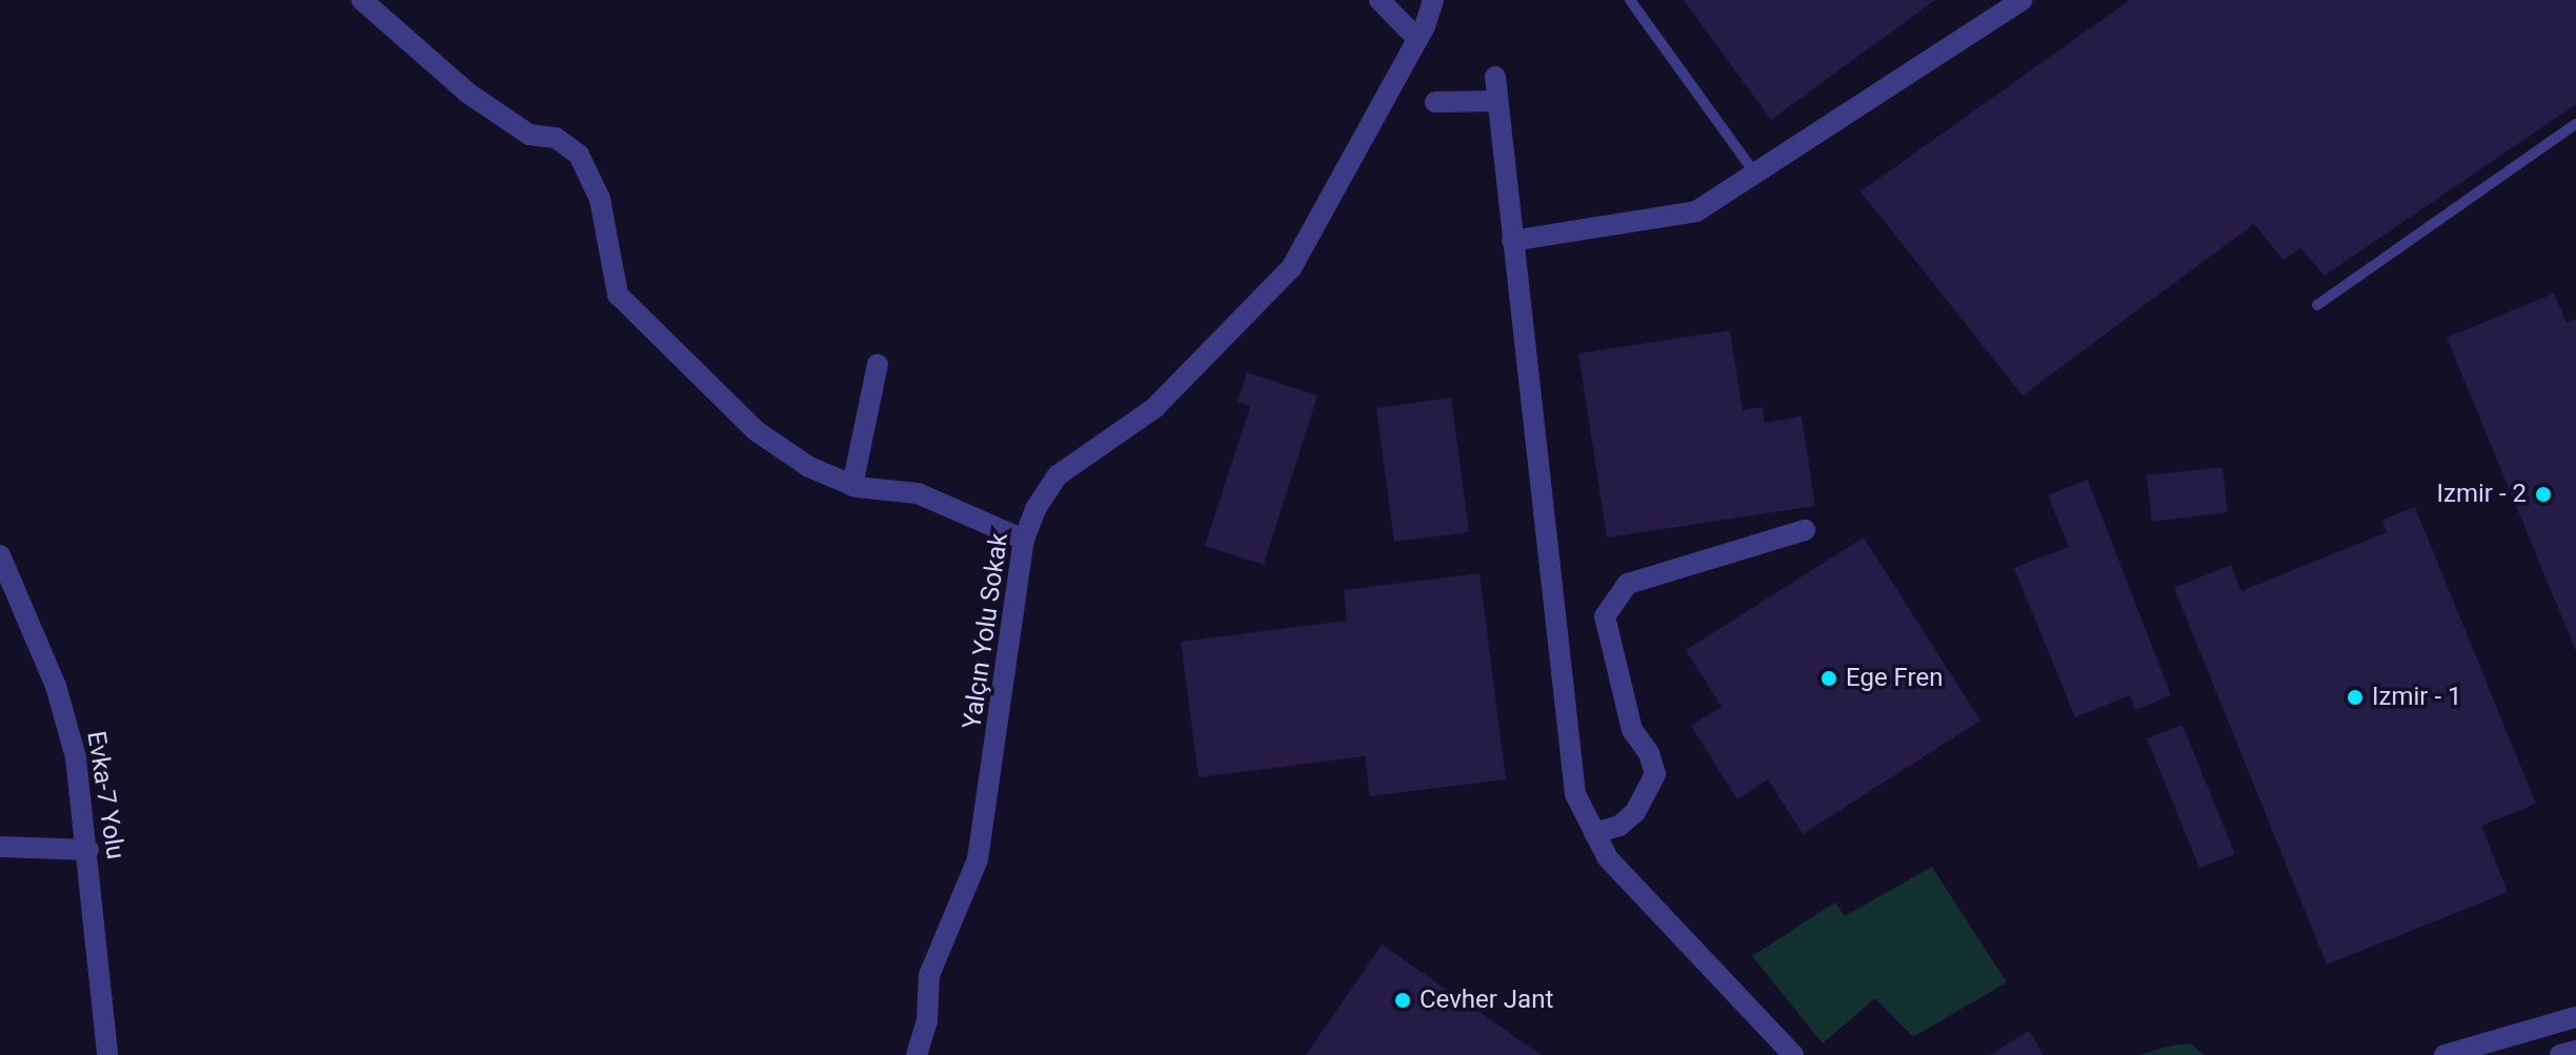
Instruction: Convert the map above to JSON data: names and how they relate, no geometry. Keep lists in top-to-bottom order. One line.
{"streets":{"street":["Yalçın Yolu Sokak","Evka-7 Yolu"]},"places":["Izmir - 2","Ege Fren","Izmir - 1","Cevher Jant"]}
